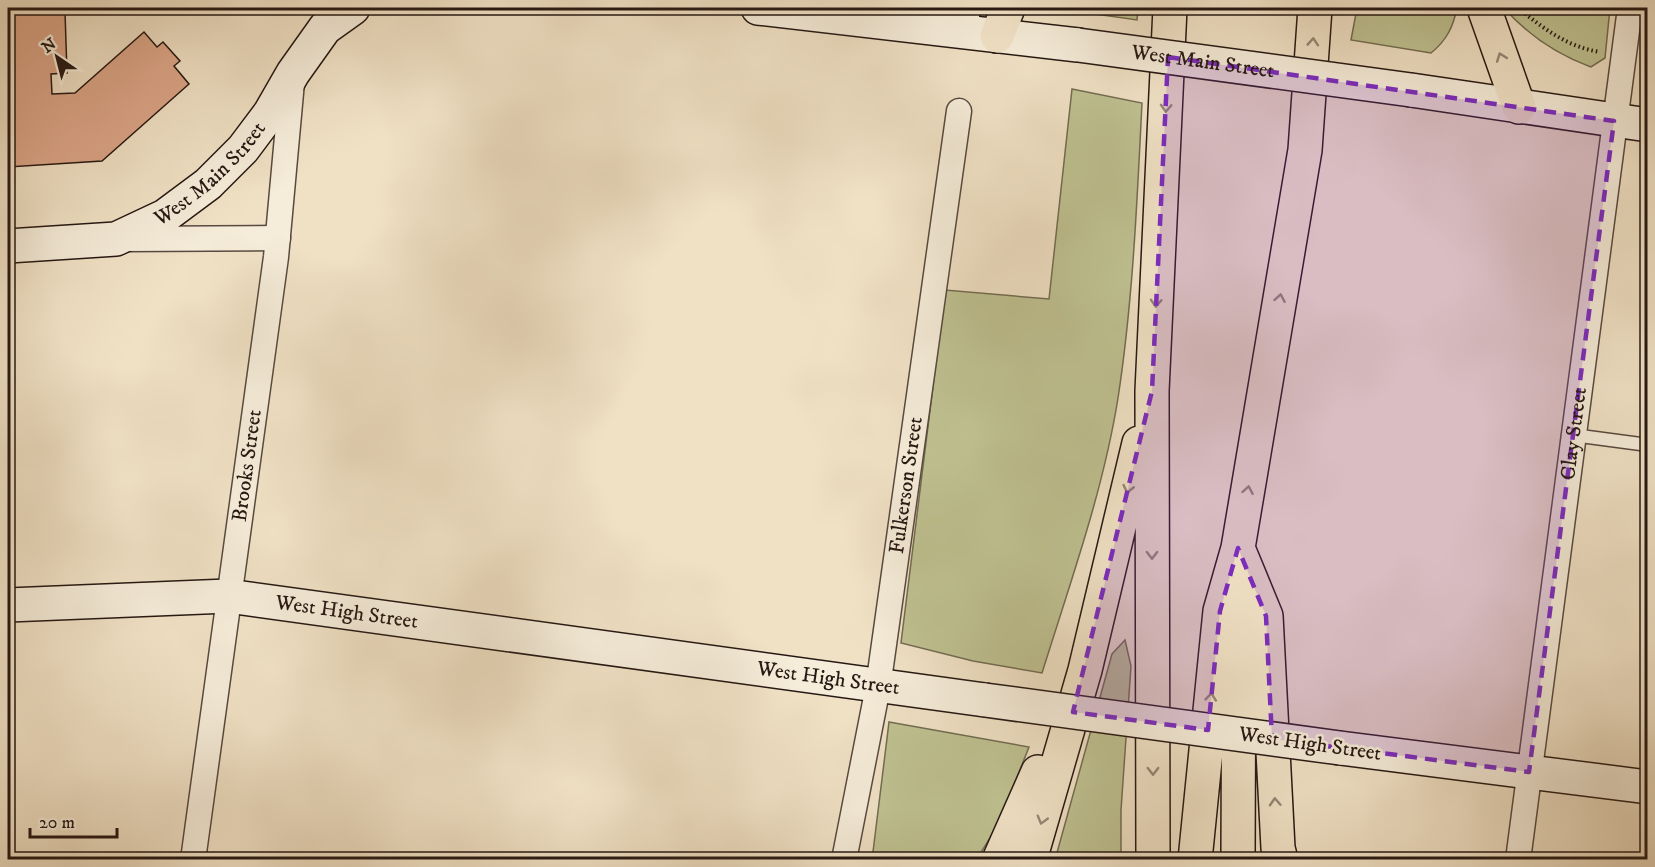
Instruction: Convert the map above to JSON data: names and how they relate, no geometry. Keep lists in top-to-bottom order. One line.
{"streets":{"street":["West Main Street","Clay Street","Brooks Street","Fulkerson Street","West High Street"]},"crossings":[["West Main Street","Clay Street"],["West Main Street","Brooks Street"],["Clay Street","West High Street"],["Brooks Street","West High Street"],["Fulkerson Street","West High Street"]],"scale_bar":"20 m","north":"top left"}
